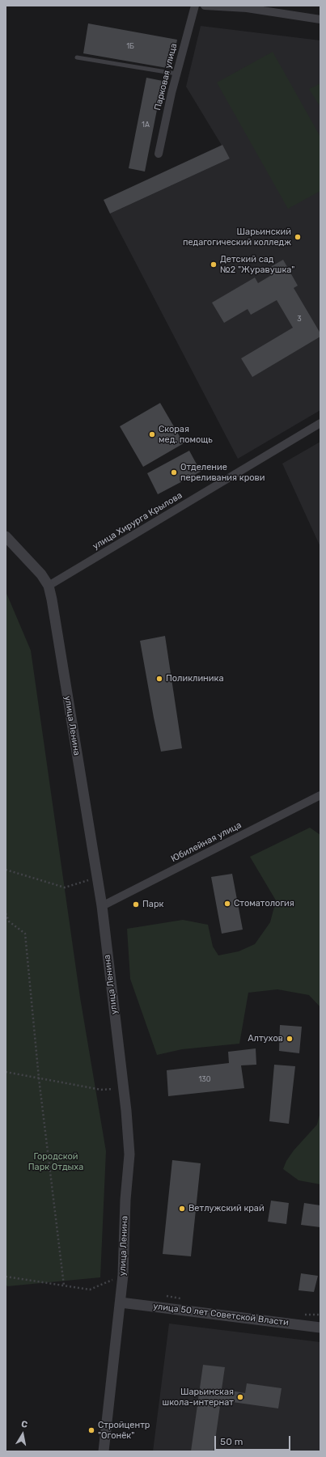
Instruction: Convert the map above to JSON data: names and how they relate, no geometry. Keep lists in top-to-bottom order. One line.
{"streets":{"street":["Парковая улица","улица Хирурга Крылова","улица Ленина","Юбилейная улица","улица 50 лет Советской Власти"]},"crossings":[["улица Хирурга Крылова","улица Ленина"],["улица Ленина","Юбилейная улица"],["улица Ленина","улица 50 лет Советской Власти"]],"parks":["Городской Парк Отдыха"],"places":["Шарьинский педагогический колледж","Детский сад №2 \"Журавушка\"","Скорая мед. помощь","Отделение переливания крови","Поликлиника","Стоматология","Парк","Алтухов","Ветлужский край","Шарьинская школа-интернат","Стройцентр \"Огонёк\""],"house_numbers":["1Б","1А","3","130"],"scale_bar":"50 m","north":"top"}
